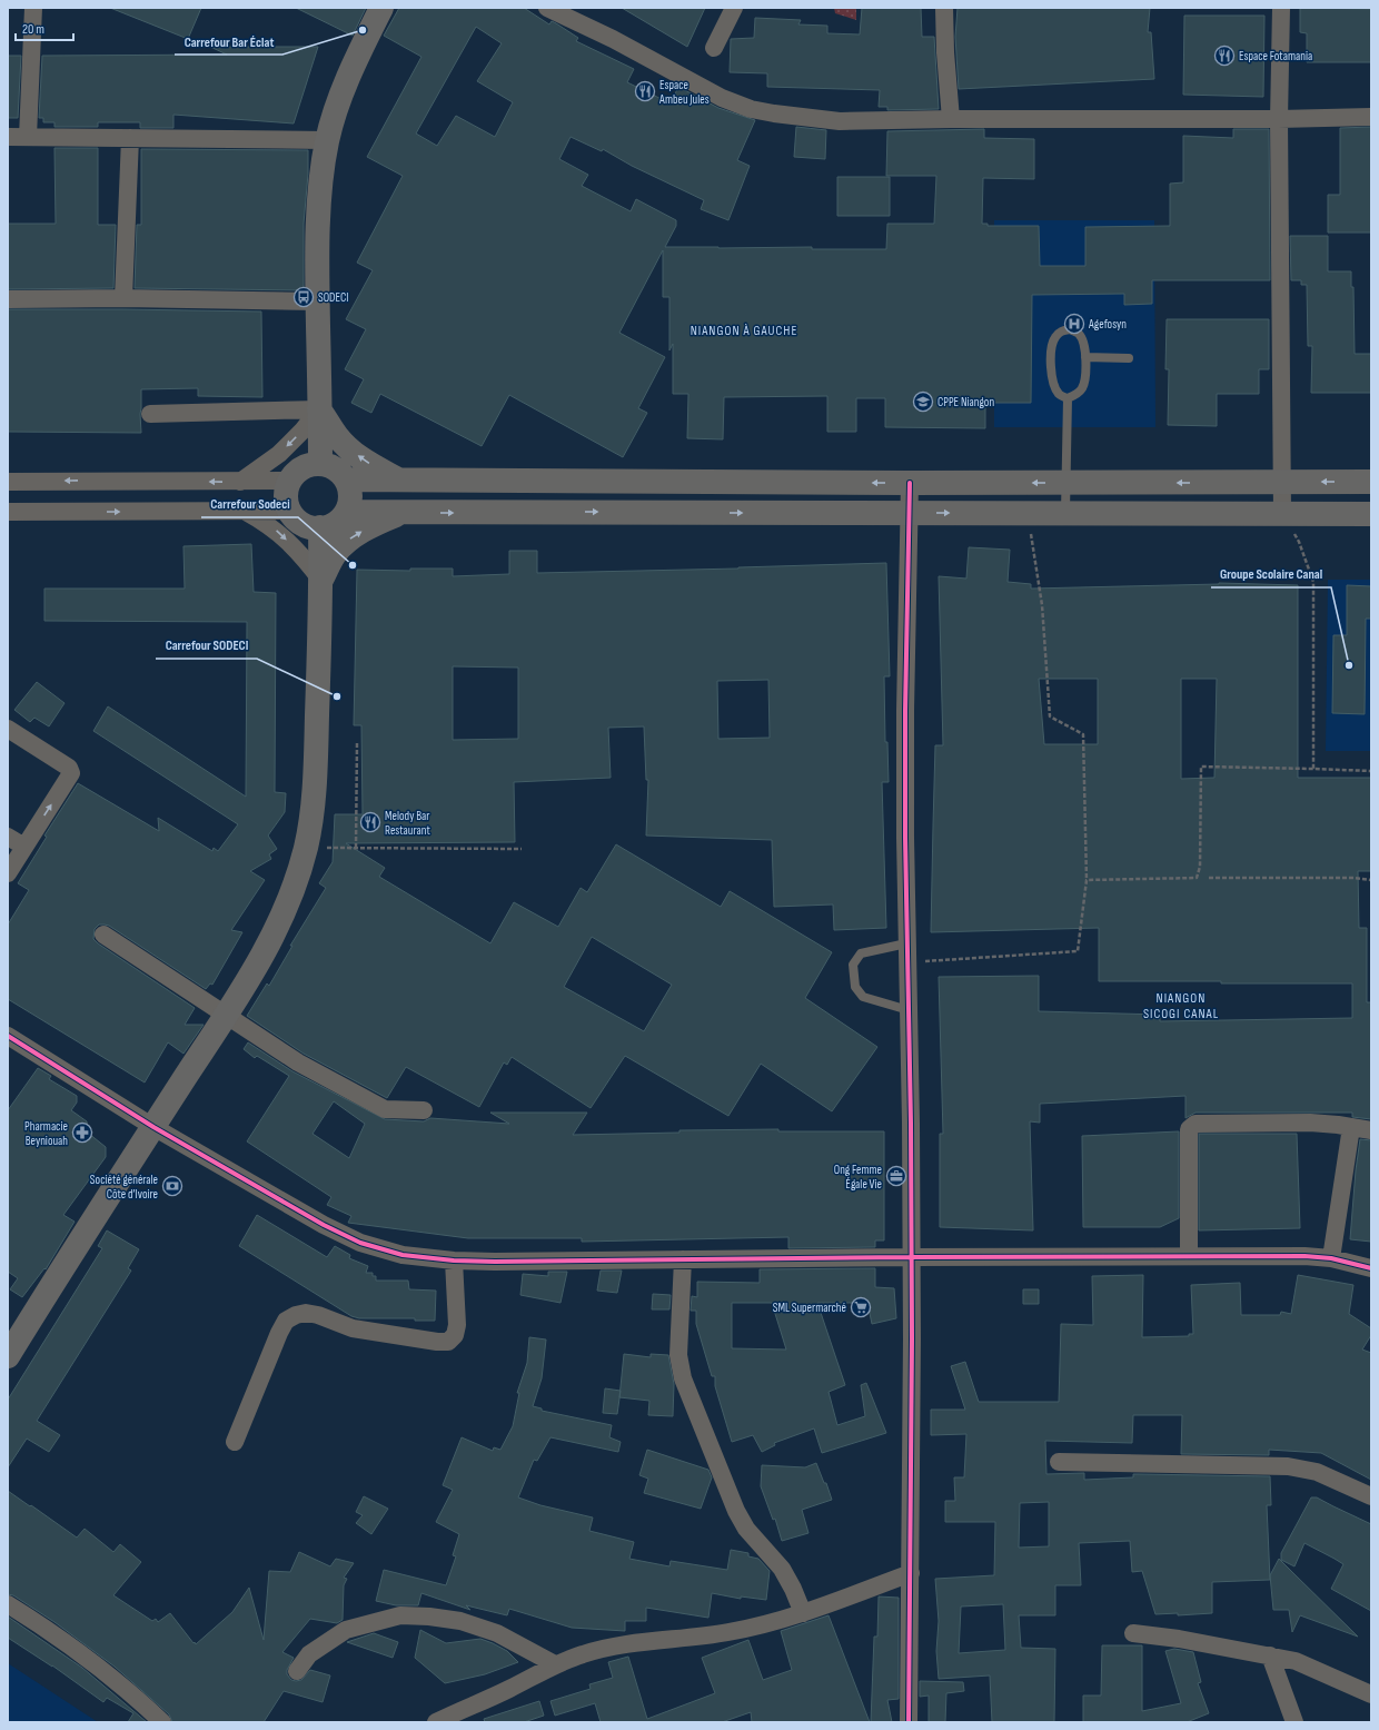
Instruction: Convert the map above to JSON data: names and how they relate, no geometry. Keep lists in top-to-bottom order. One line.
{"districts":["NIANGON À GAUCHE","NIANGON SICOGI CANAL"],"places":{"other":["Carrefour Bar Éclat","Carrefour Sodeci","Groupe Scolaire Canal","Carrefour SODECI"],"restaurant":["Espace Fotamania","Espace Ambeu Jules","Melody Bar Restaurant"],"bus stop":["SODECI"],"hospital":["Agefosyn"],"school or university":["CPPE Niangon"],"pharmacy":["Pharmacie Beyniouah"],"office":["Ong Femme Égale Vie"],"bank":["Société générale Côte d’Ivoire"],"supermarket":["SML Supermarché"]},"scale_bar":"20 m"}
